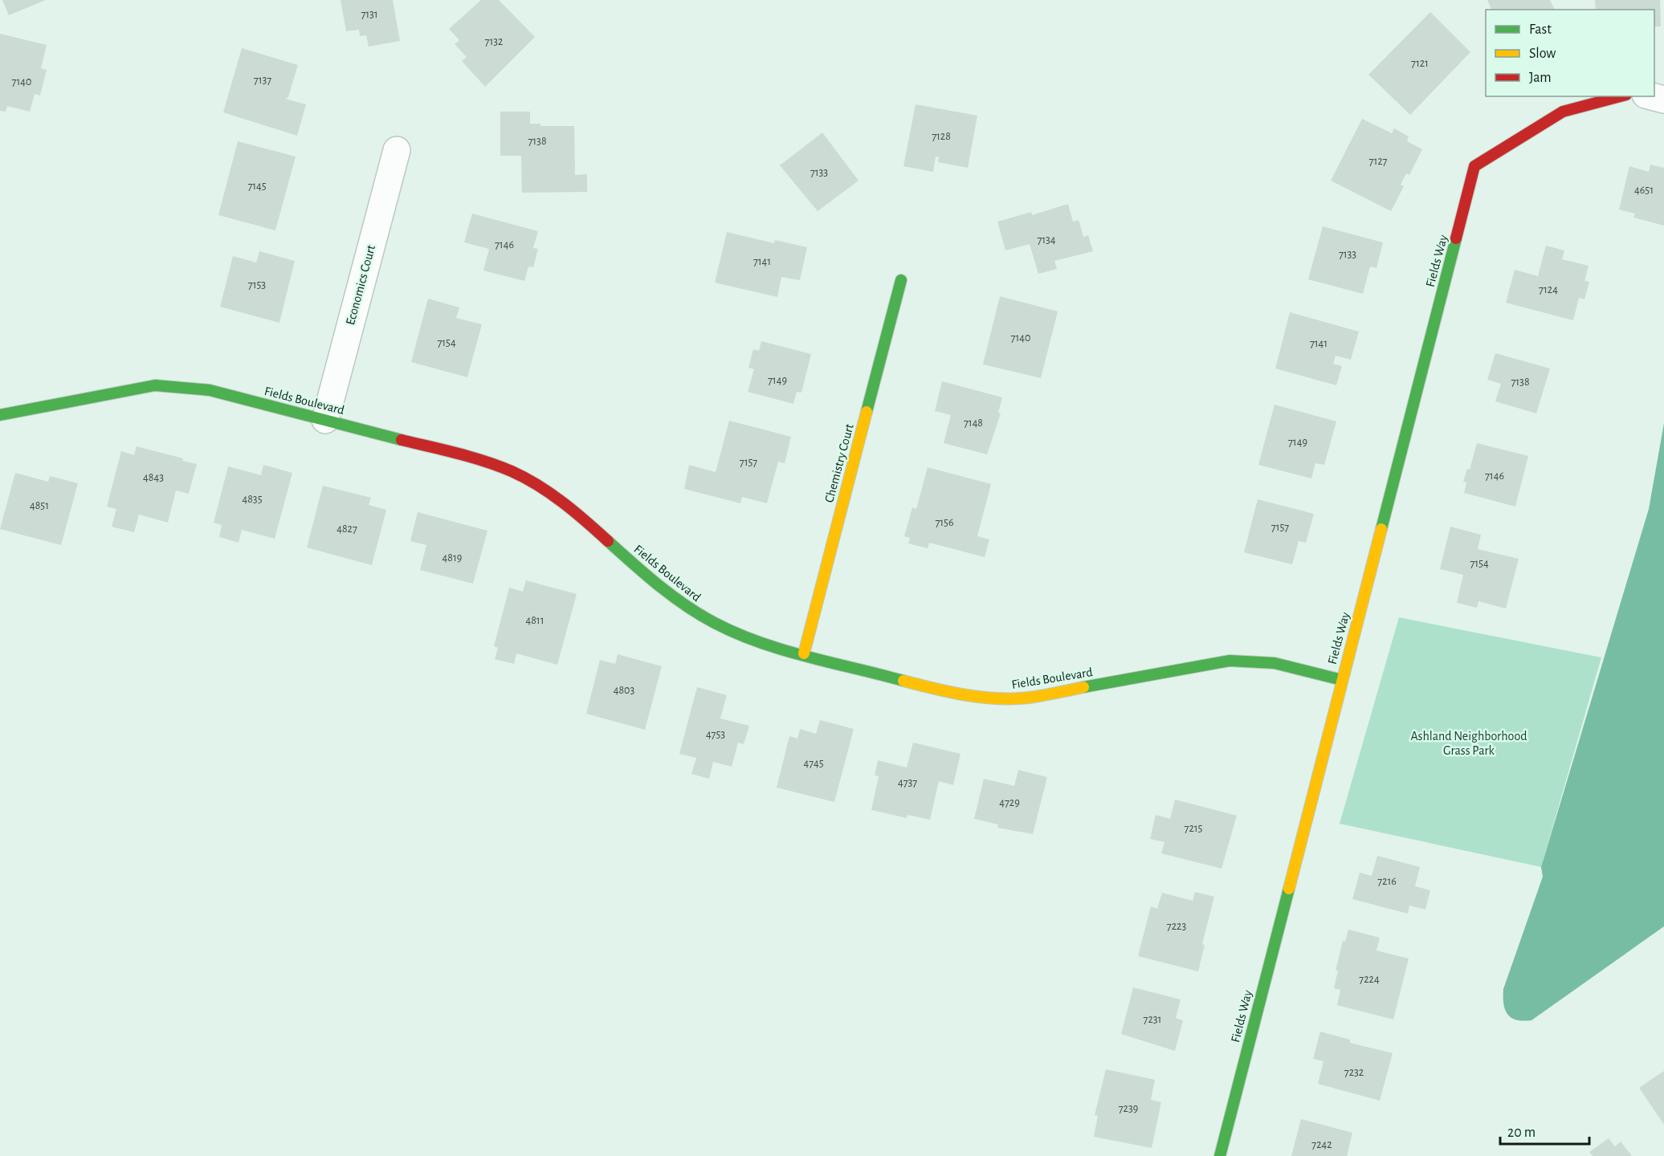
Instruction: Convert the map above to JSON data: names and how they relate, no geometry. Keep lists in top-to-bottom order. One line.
{"streets":{"street":["Fields Way","Economics Court","Fields Boulevard","Chemistry Court"]},"crossings":[["Fields Way","Fields Boulevard"],["Economics Court","Fields Boulevard"],["Fields Boulevard","Chemistry Court"]],"parks":["Ashland Neighborhood Grass Park"],"house_numbers":["7131","7132","7121","7137","7140","7128","7138","7127","7133","7145","4651","7134","7146","7133","7141","7153","7124","7140","7154","7141","7149","7138","7148","7149","7157","7146","4843","4835","4851","7156","7157","4827","4819","7154","4811","4803","4753","4745","4737","4729","7215","7216","7223","7224","7231","7232","7239","7242"],"legend":["Fast","Slow","Jam"],"scale_bar":"20 m"}
